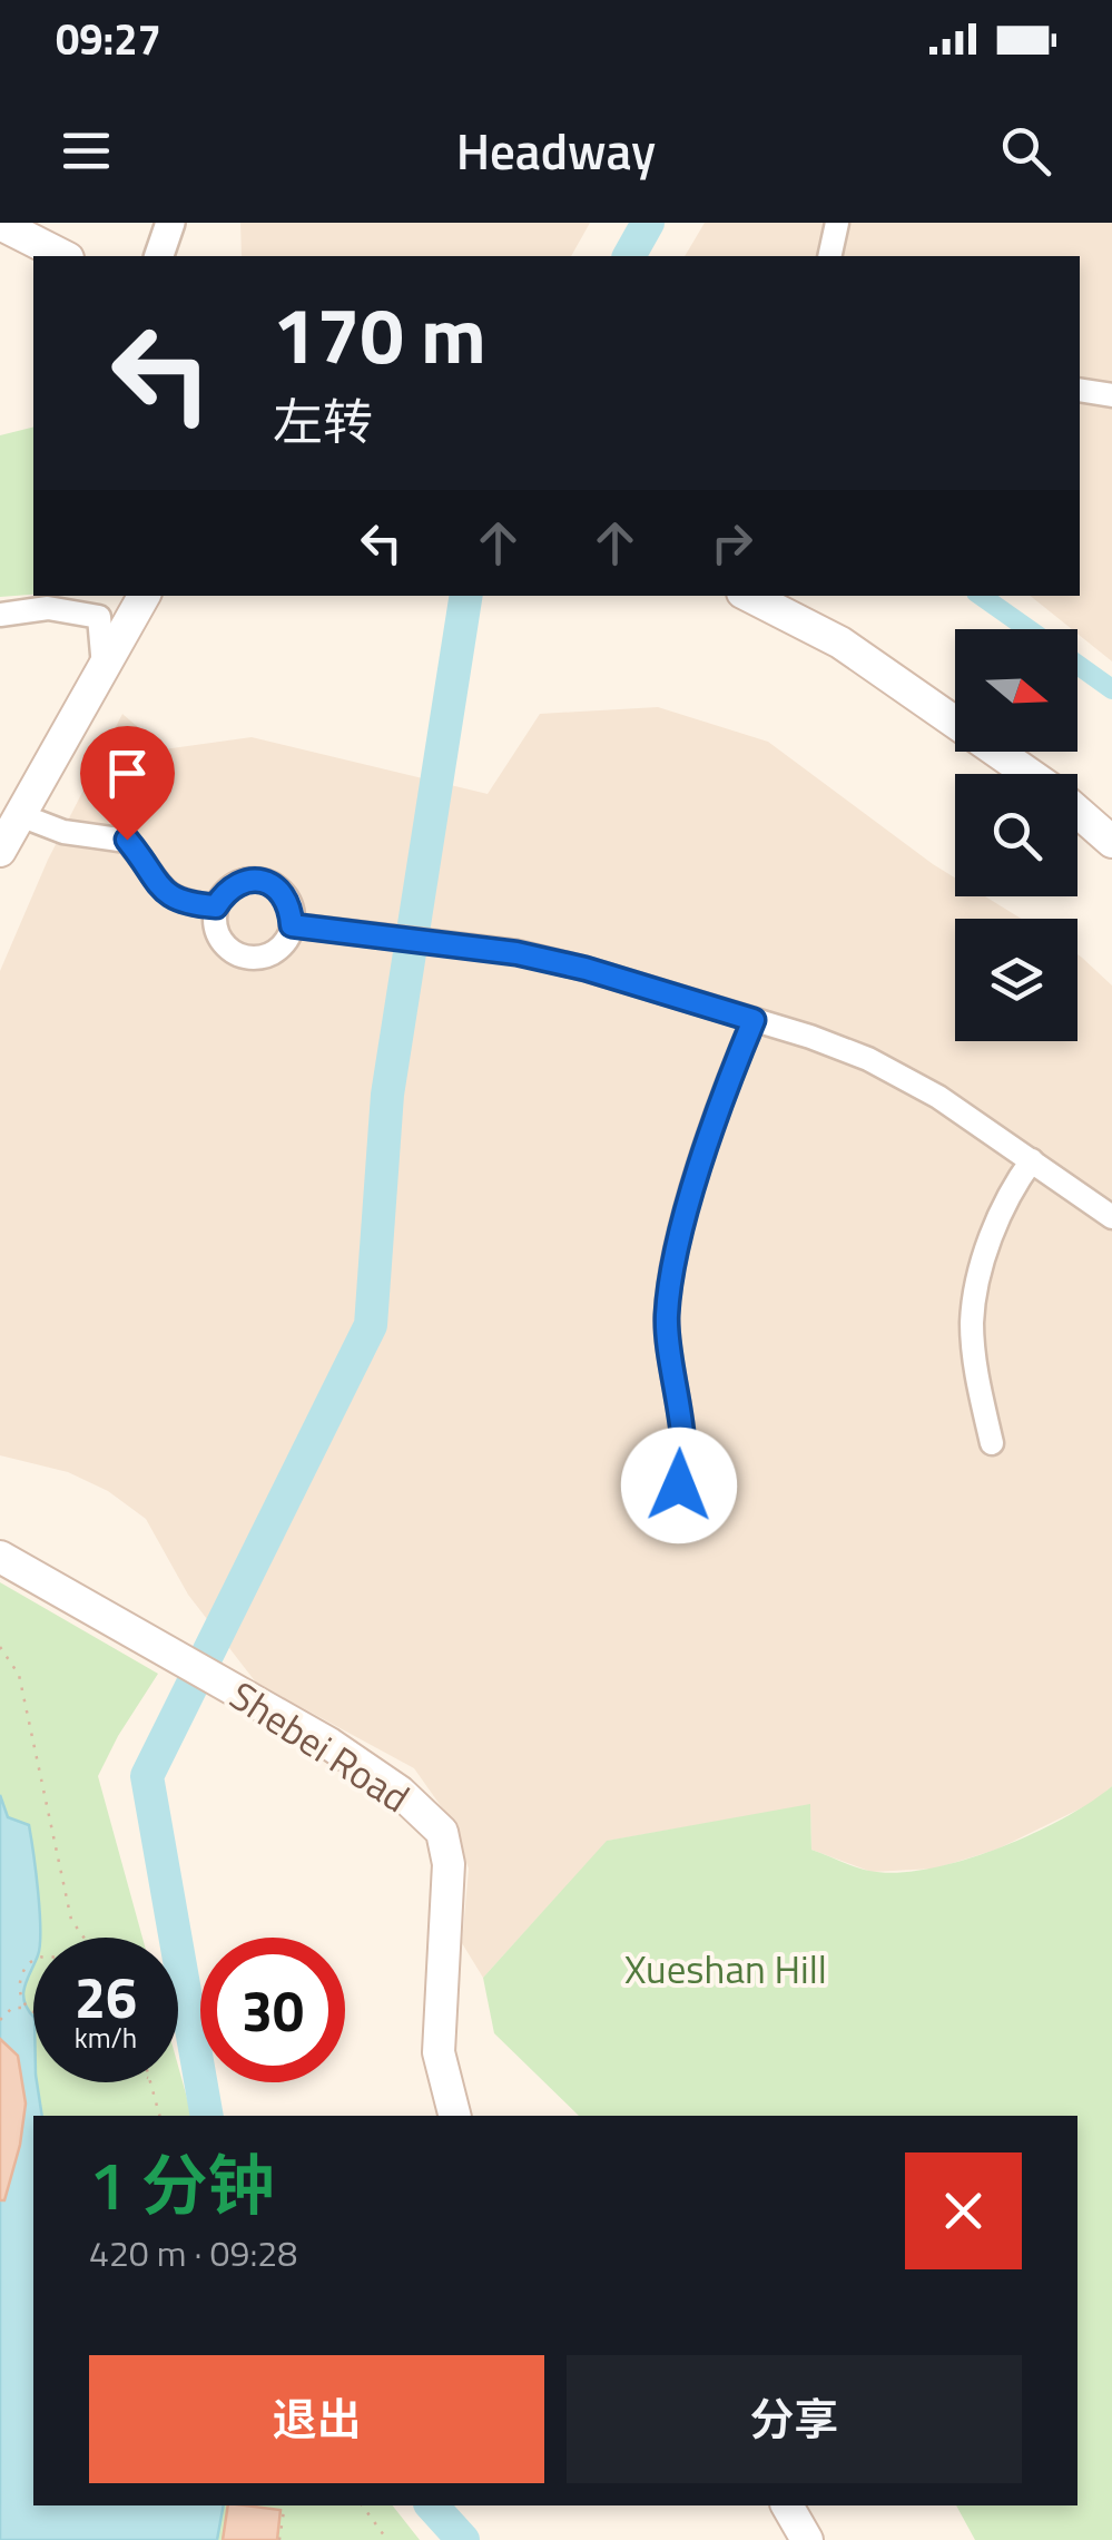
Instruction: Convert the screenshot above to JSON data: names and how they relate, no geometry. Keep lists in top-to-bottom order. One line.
{"streets":{"main road":["Shebei Road"]},"parks":["Xueshan Hill"],"north":"right","page":{"status":"09:27","header":"Headway","turn":["170 m","左转"],"speed":"26 km/h","limit":"30","heading":["1 分钟","420 m · 09:28"],"buttons":["退出","分享"]}}
